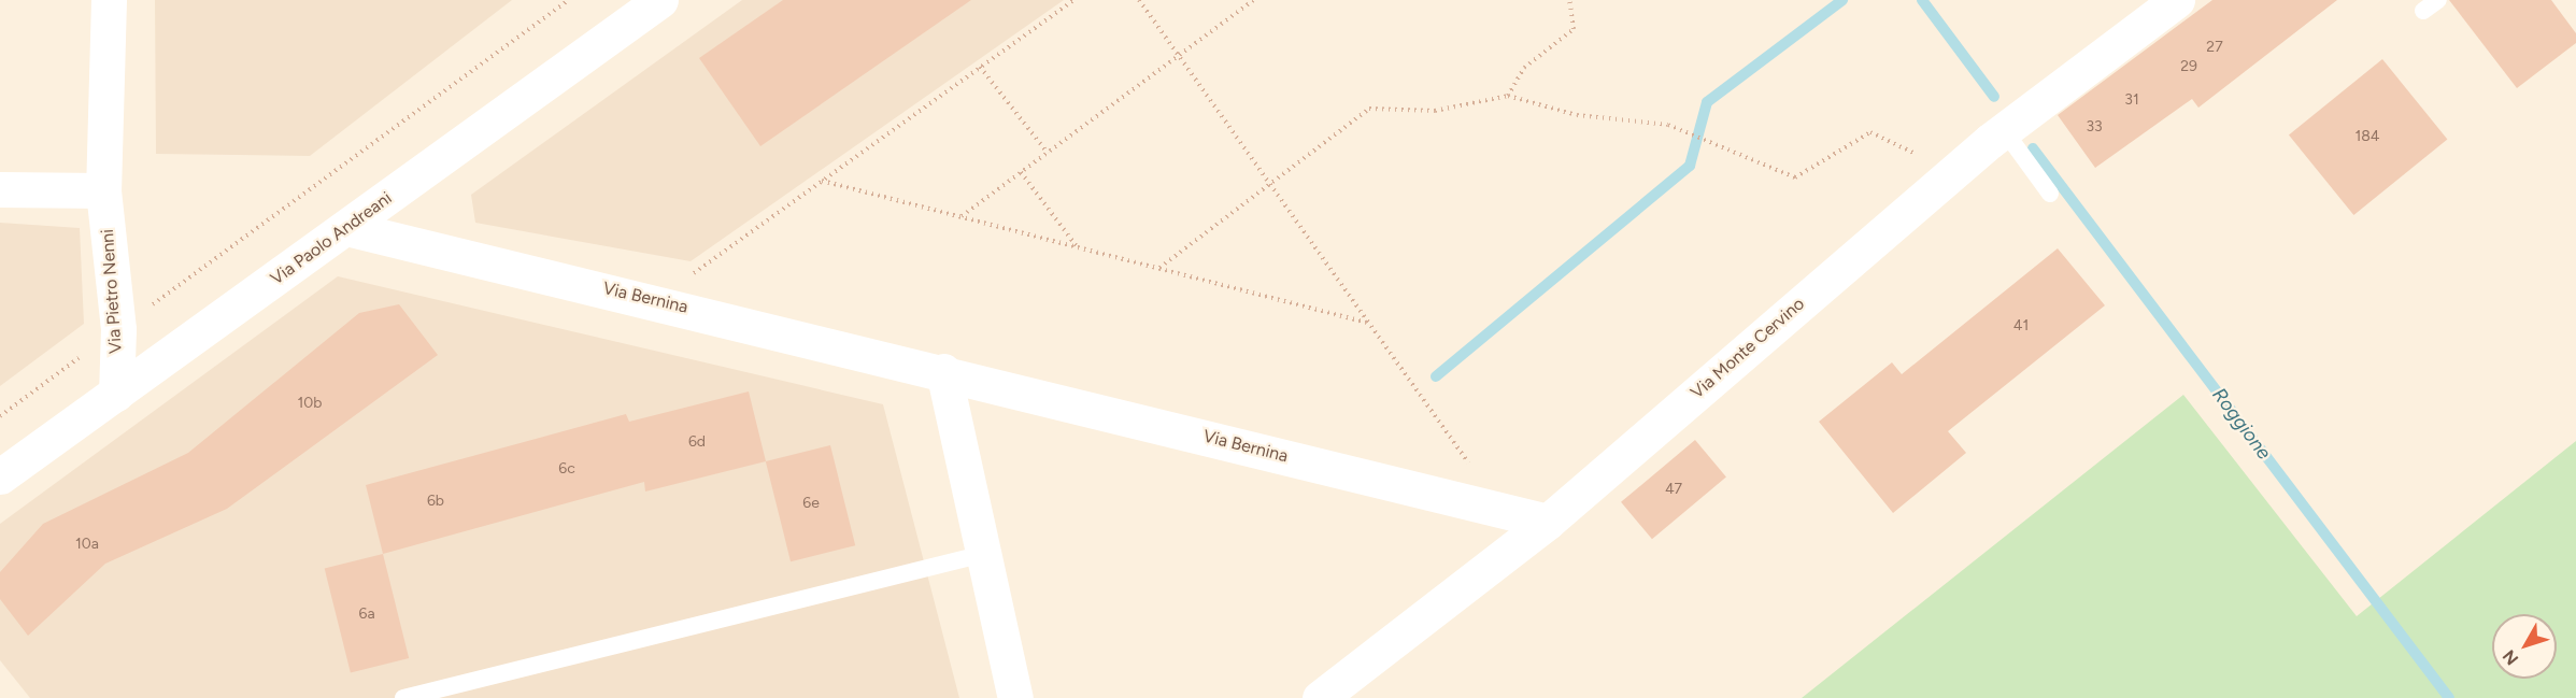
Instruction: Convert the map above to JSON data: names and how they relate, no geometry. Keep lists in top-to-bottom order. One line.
{"streets":{"street":["Via Paolo Andreani","Via Pietro Nenni","Via Bernina","Via Monte Cervino"]},"crossings":[["Via Paolo Andreani","Via Pietro Nenni"],["Via Paolo Andreani","Via Bernina"],["Via Bernina","Via Monte Cervino"]],"water":["Roggione"],"house_numbers":["27","29","31","33","184","41","10b","6d","6c","47","6b","6e","10a","6a"],"north":"bottom left"}
